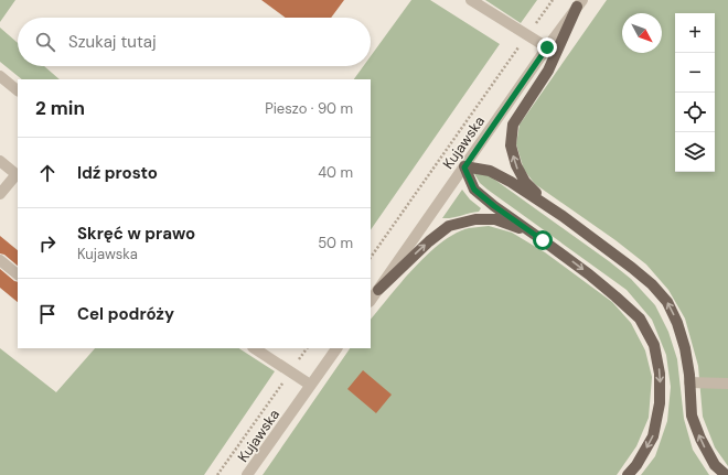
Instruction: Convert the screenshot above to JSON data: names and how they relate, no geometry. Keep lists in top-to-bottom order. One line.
{"streets":{"street":["Kujawska"]},"north":"bottom right","page":{"map_buttons":["+","−"],"search":"Szukaj tutaj","heading":["2 min","Pieszo · 90 m"],"list":[["Idź prosto","40 m"],["Skręć w prawo","Kujawska","50 m"],"Cel podróży"]}}
